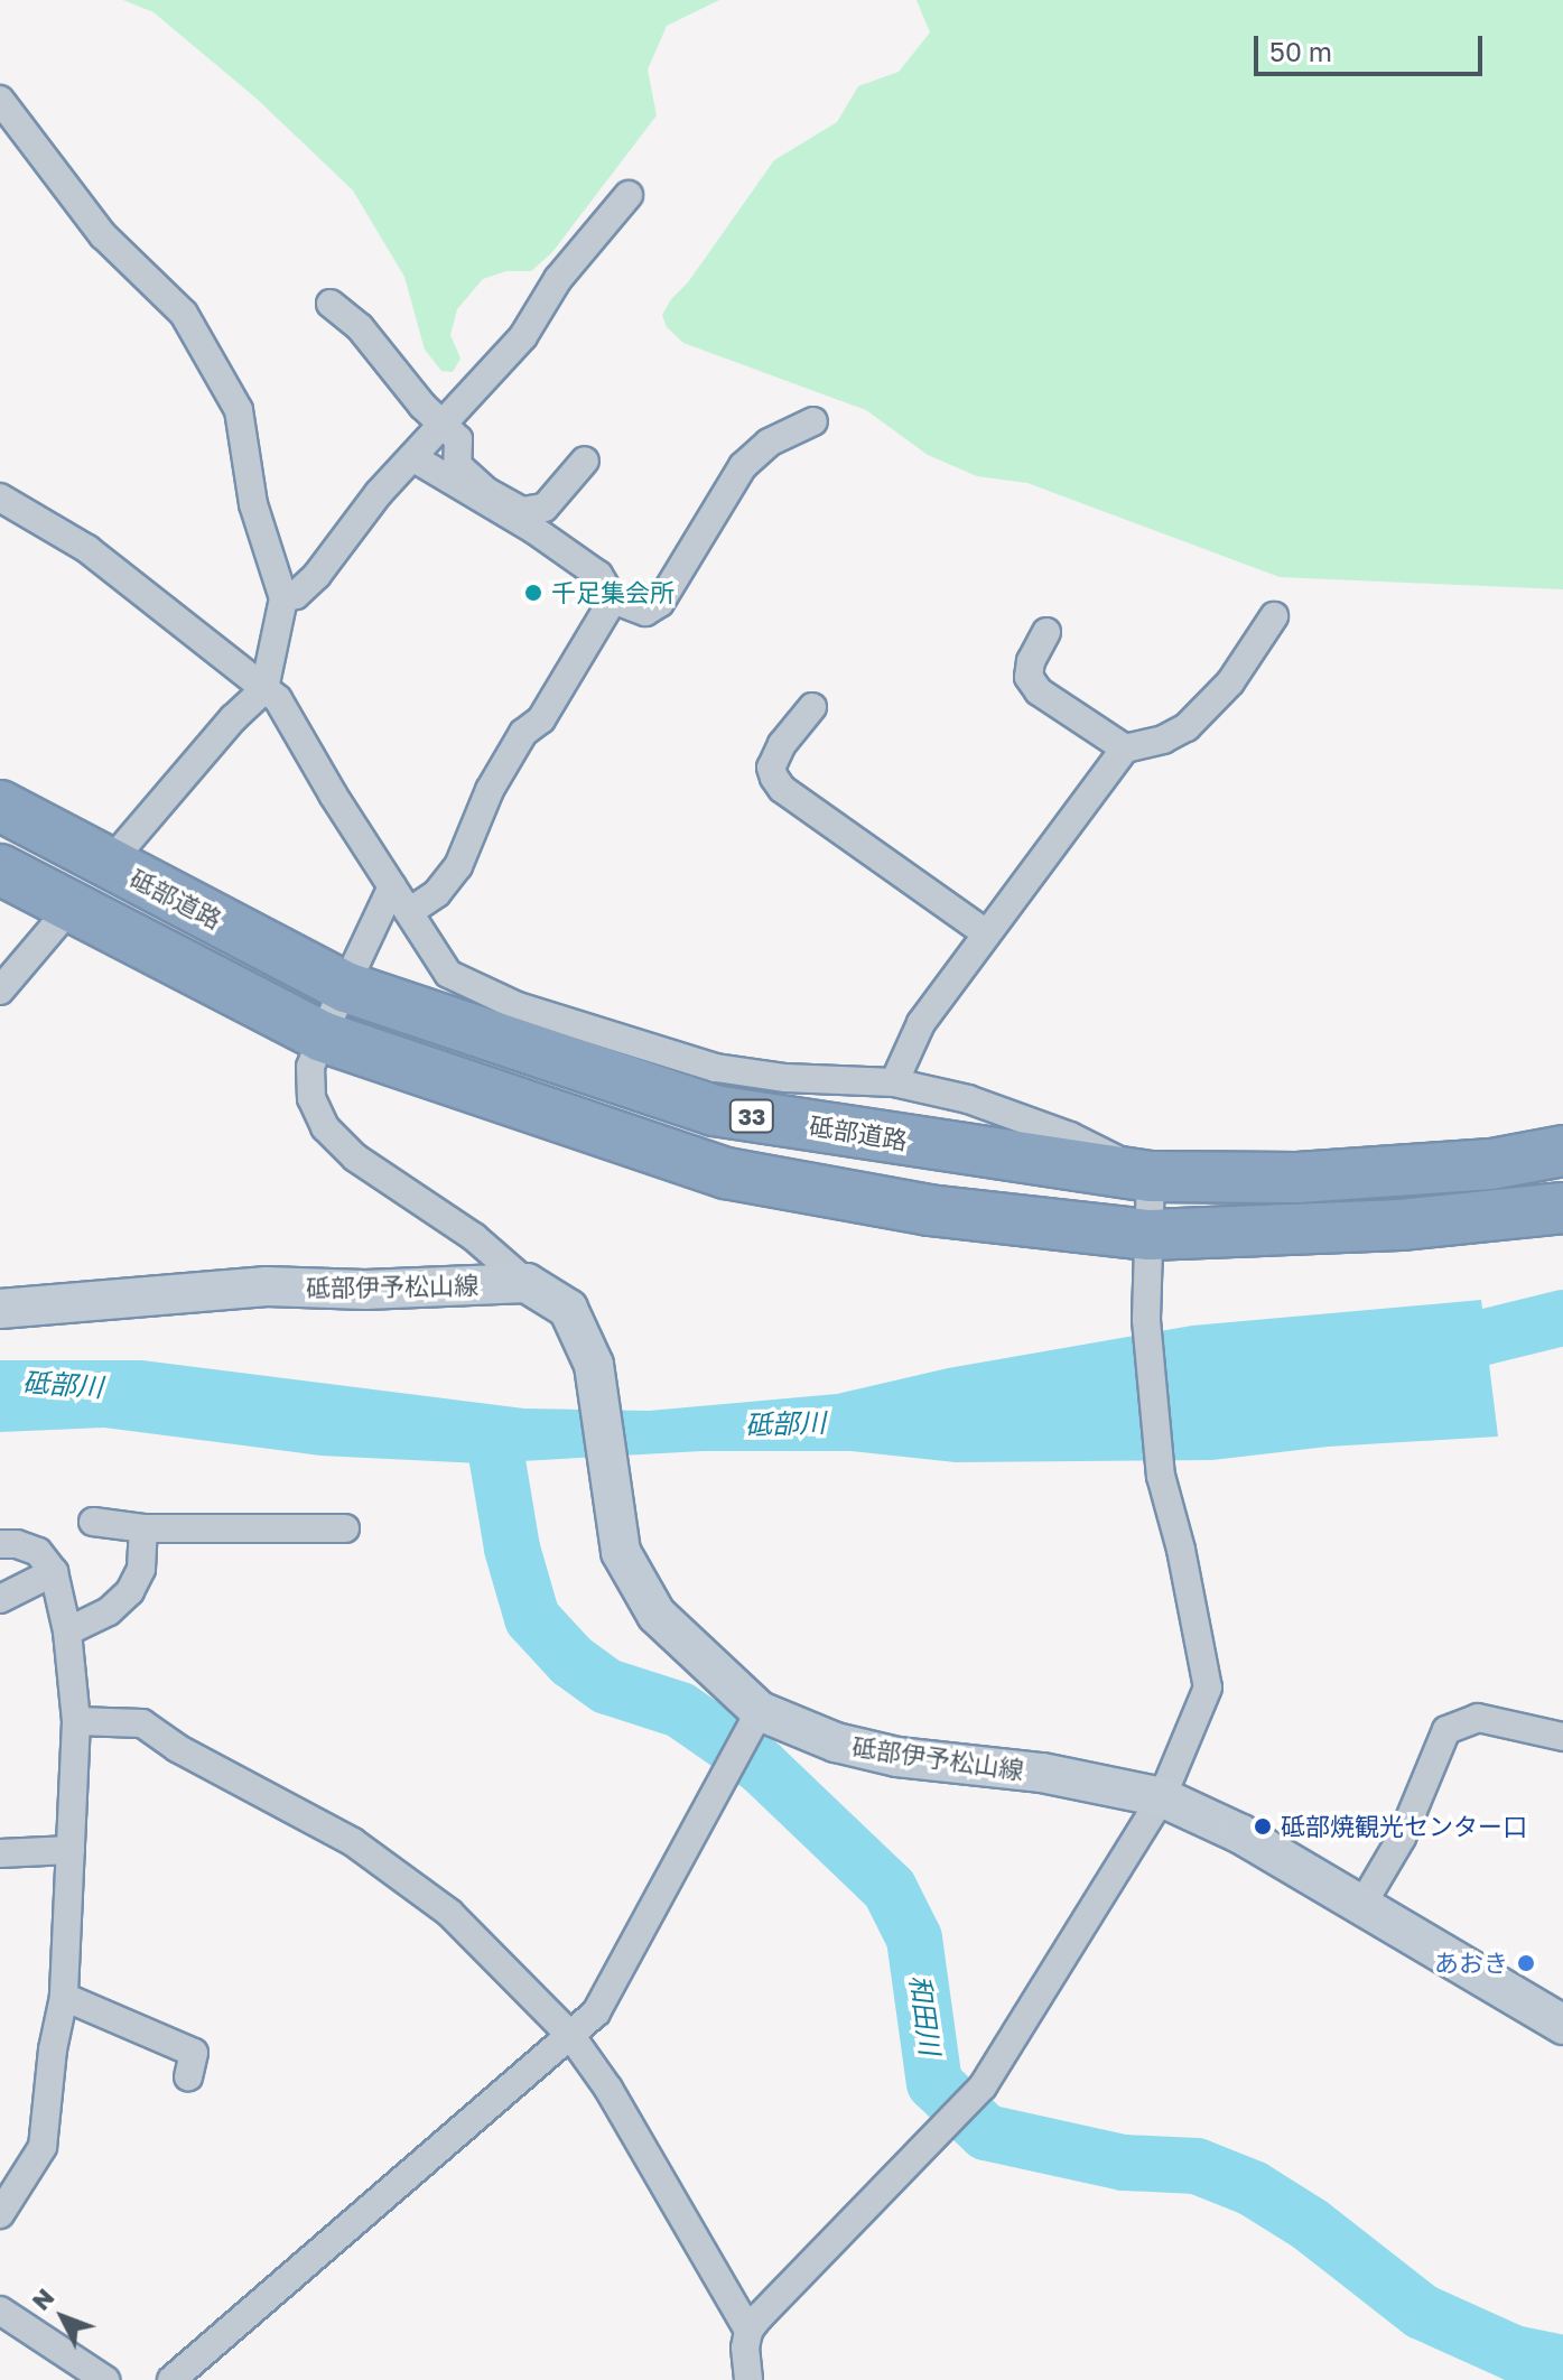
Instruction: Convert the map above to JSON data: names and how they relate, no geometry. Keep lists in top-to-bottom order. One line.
{"streets":{"highway":["砥部道路","33"],"main road":["砥部伊予松山線"]},"water":["砥部川","和田川"],"places":["千足集会所","砥部焼観光センター口","あおき"],"scale_bar":"50 m","north":"top left"}
